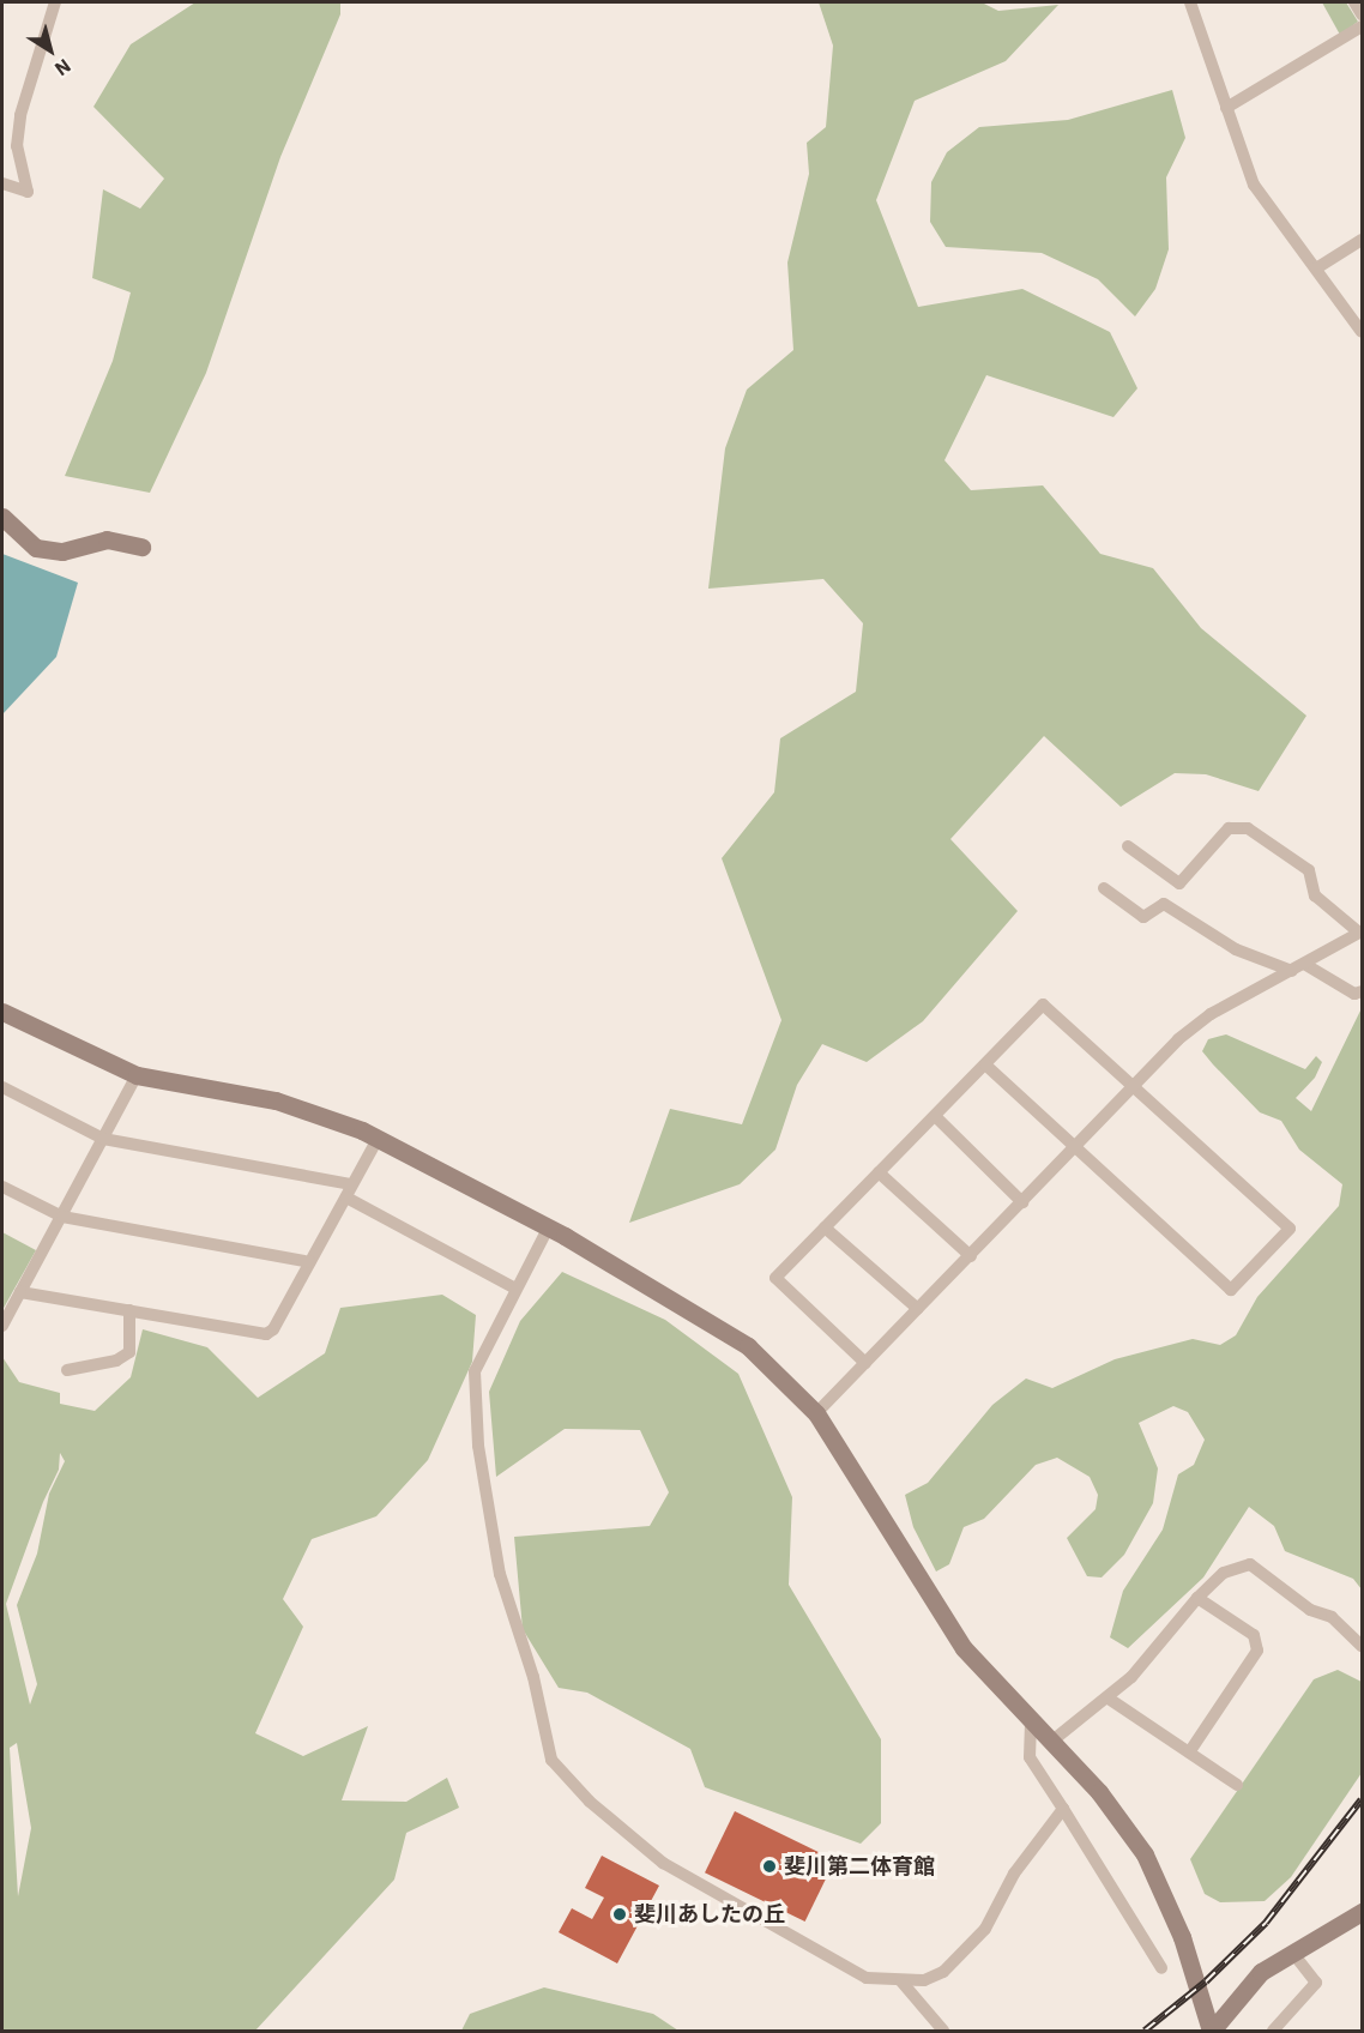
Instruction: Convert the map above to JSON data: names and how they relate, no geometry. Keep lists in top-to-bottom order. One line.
{"places":["斐川第二体育館","斐川あしたの丘"],"north":"bottom right"}
